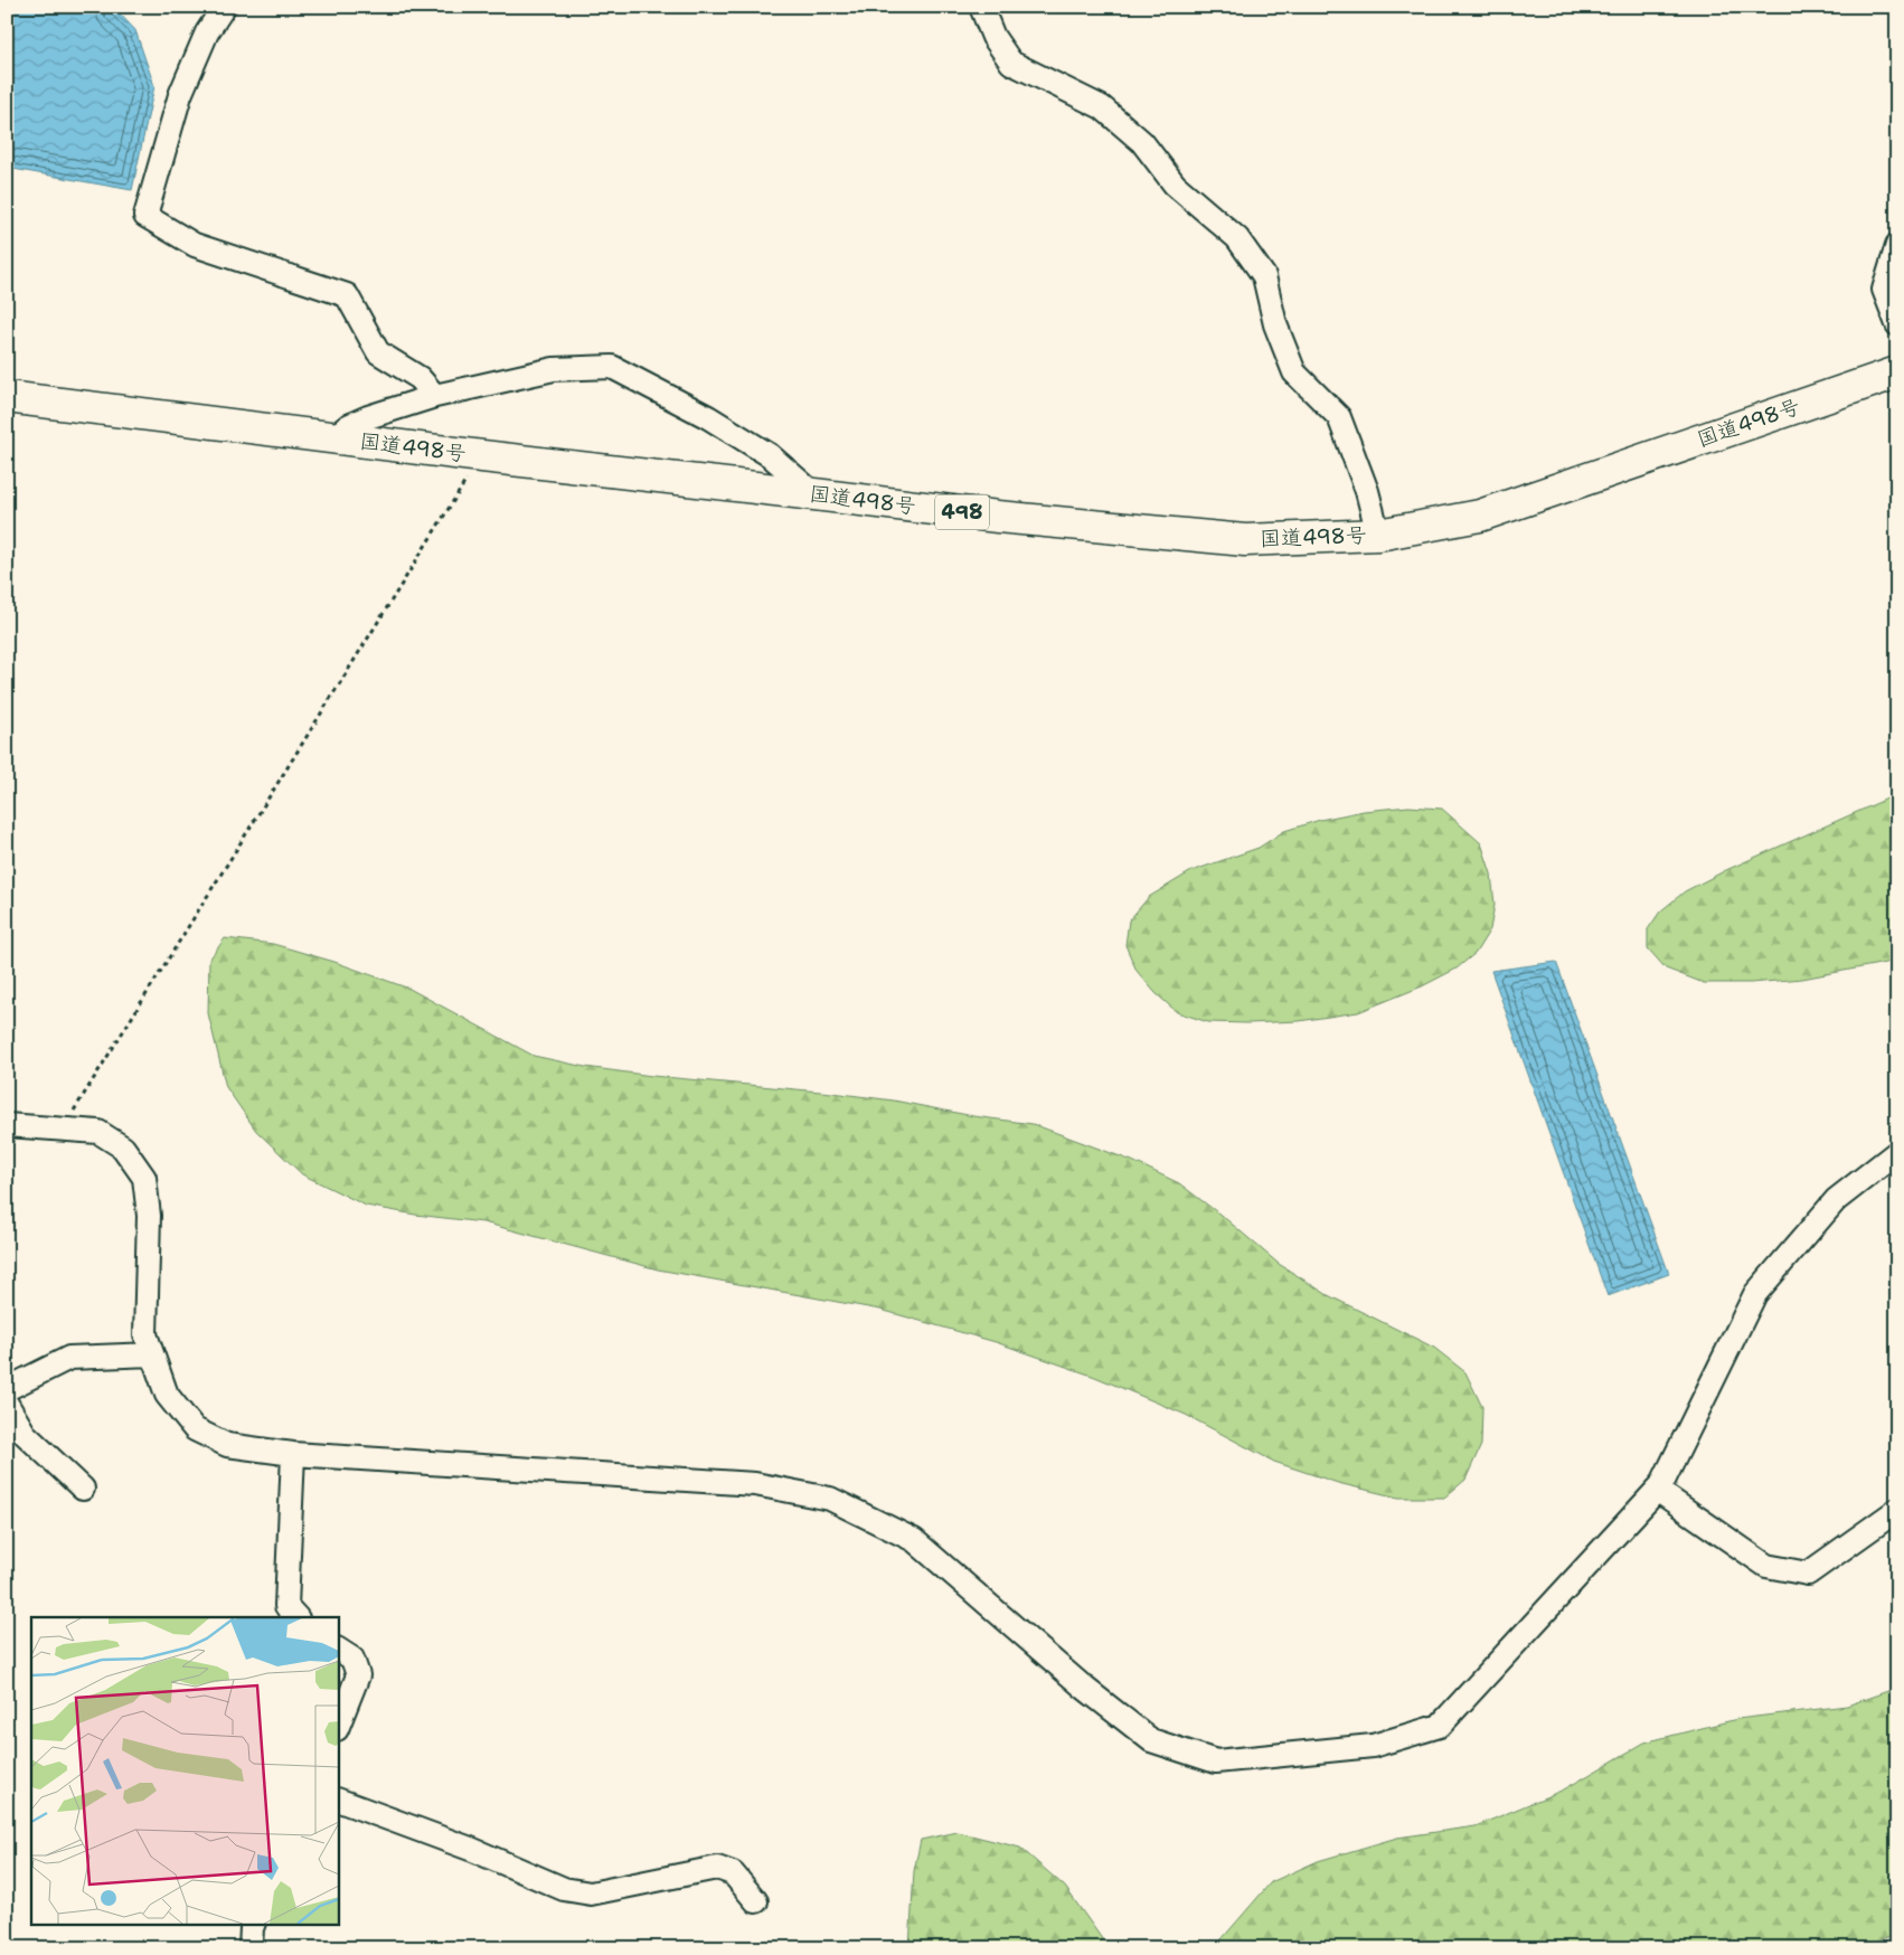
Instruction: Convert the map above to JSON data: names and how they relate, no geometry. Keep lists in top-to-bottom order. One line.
{"streets":{"highway":["国道498号","498"]}}
